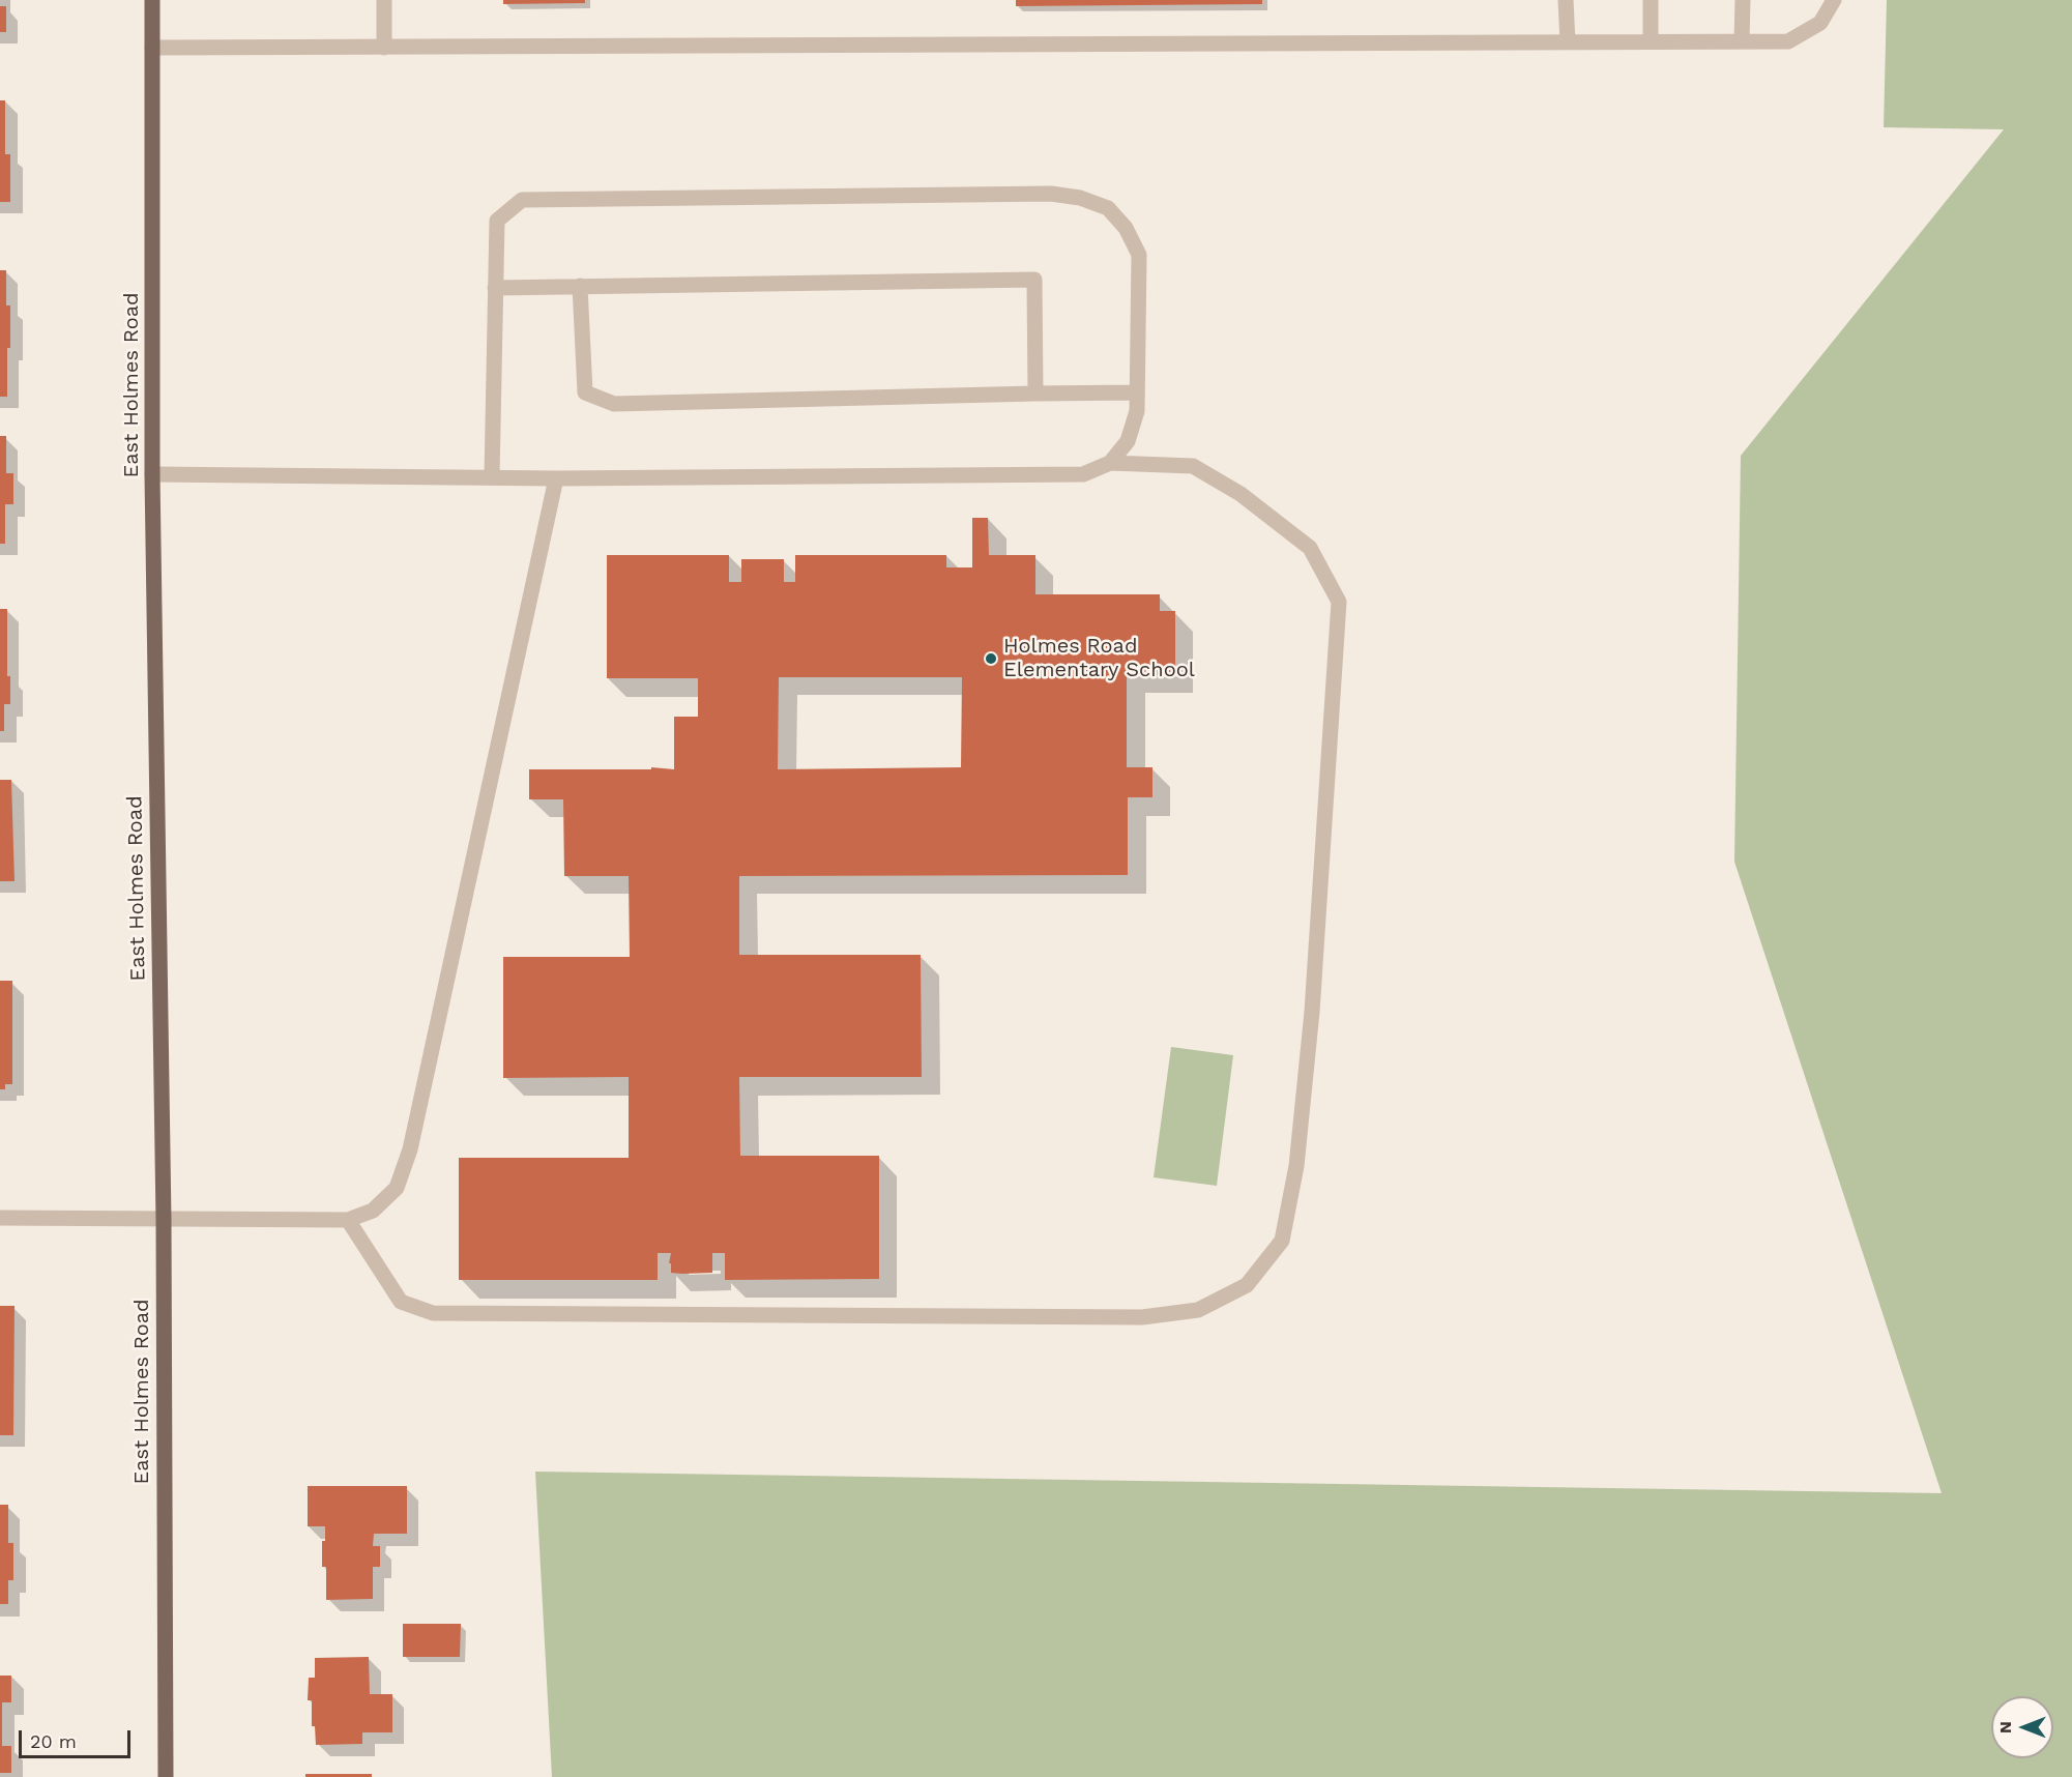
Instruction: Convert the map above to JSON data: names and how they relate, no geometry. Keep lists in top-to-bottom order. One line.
{"streets":{"main road":["East Holmes Road"]},"places":["Holmes Road Elementary School"],"scale_bar":"20 m","north":"left"}
